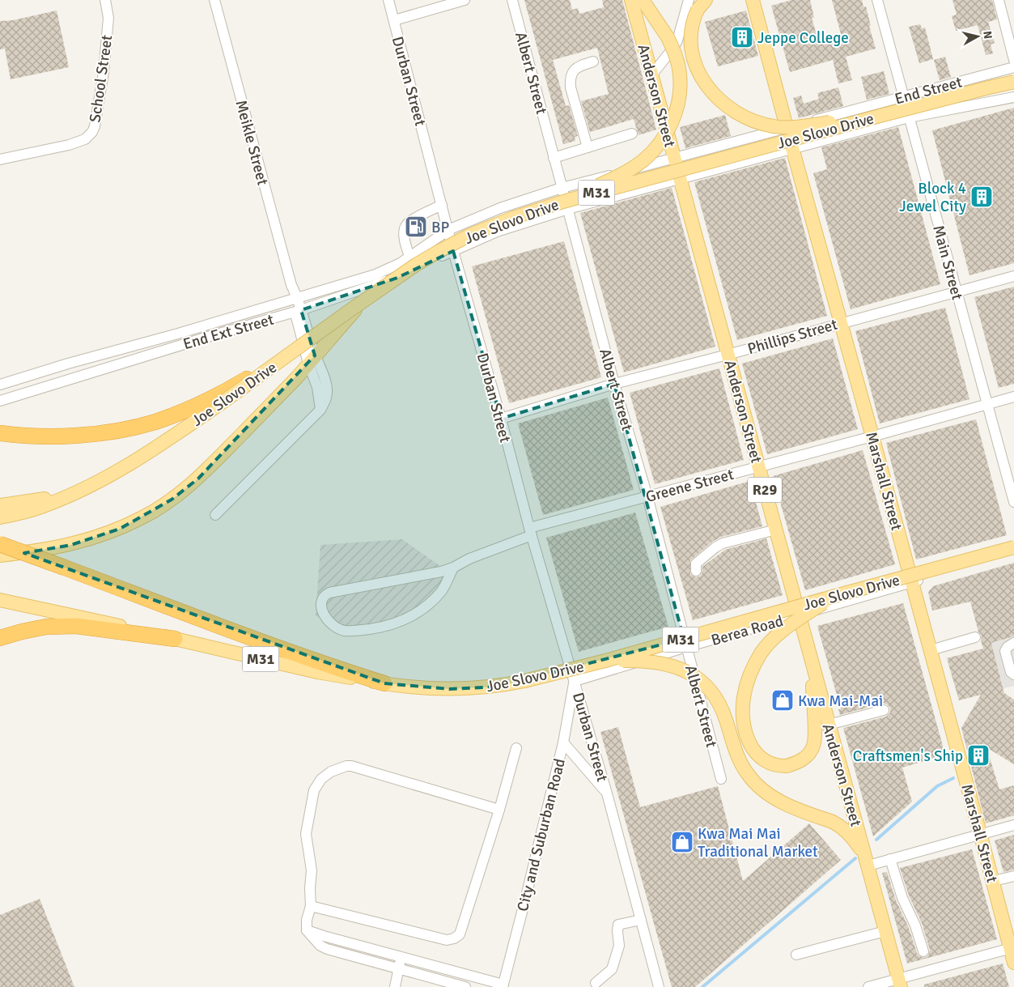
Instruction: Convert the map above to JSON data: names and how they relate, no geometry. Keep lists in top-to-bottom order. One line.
{"streets":{"main road":["Anderson Street","Joe Slovo Drive","M31","Marshall Street","R29"],"street":["Albert Street","School Street","Durban Street","End Street","Meikle Street","Main Street","End Ext Street","Phillips Street","Greene Street","Berea Road","City and Suburban Road"]},"crossings":[["Albert Street","End Street"],["Albert Street","Joe Slovo Drive"],["Albert Street","Phillips Street"],["Albert Street","Greene Street"],["Albert Street","Berea Road"],["Durban Street","End Street"],["Durban Street","End Ext Street"],["Durban Street","Phillips Street"],["Durban Street","Greene Street"],["Durban Street","Berea Road"],["Durban Street","City and Suburban Road"],["End Street","Anderson Street"],["End Street","Joe Slovo Drive"],["End Street","Main Street"],["End Street","End Ext Street"],["End Street","Marshall Street"],["Anderson Street","Phillips Street"],["Anderson Street","Greene Street"],["Anderson Street","Berea Road"],["Meikle Street","End Ext Street"],["Main Street","Phillips Street"],["Main Street","Greene Street"],["Phillips Street","Marshall Street"],["Marshall Street","Greene Street"],["Marshall Street","Berea Road"],["Berea Road","City and Suburban Road"]],"places":{"building":["Jeppe College","Block 4 Jewel City","Craftsmen's Ship"],"fuel station":["BP"],"shop":["Kwa Mai-Mai","Kwa Mai Mai Traditional Market"]},"north":"right"}
